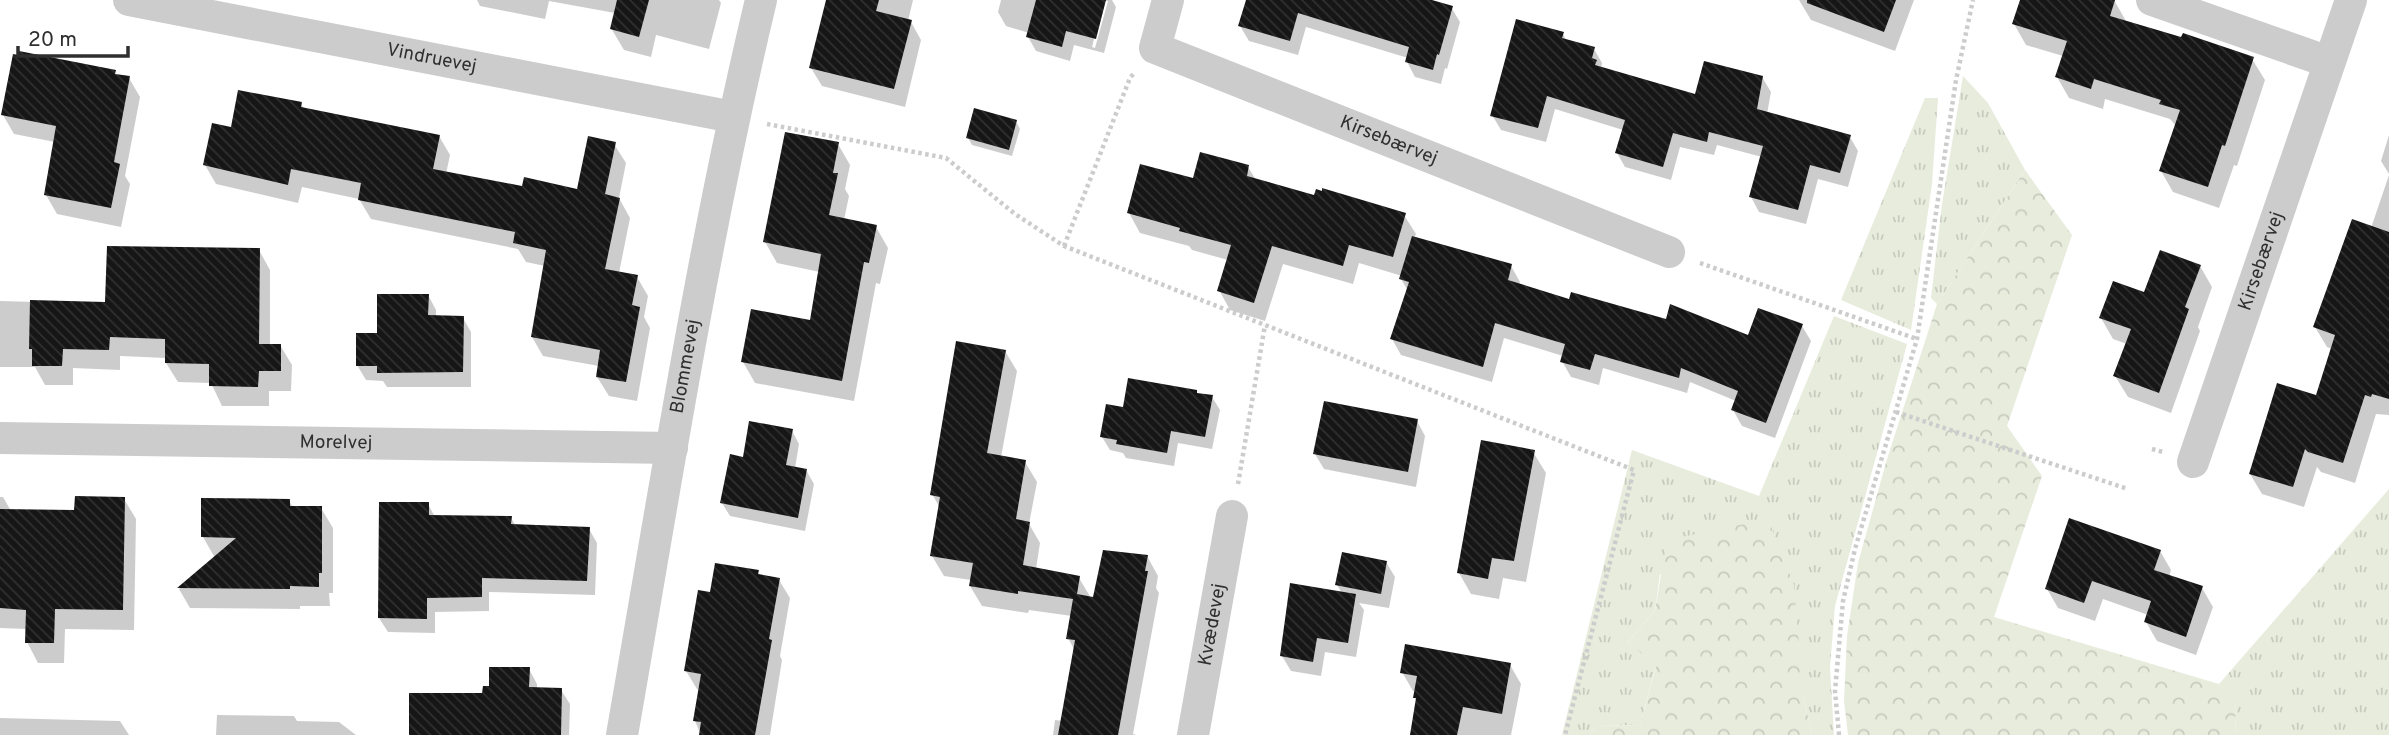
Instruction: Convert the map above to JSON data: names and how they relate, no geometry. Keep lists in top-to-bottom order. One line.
{"streets":{"street":["Vindruevej","Kirsebærvej","Blommevej","Morelvej","Kvædevej"]},"crossings":[["Vindruevej","Blommevej"],["Blommevej","Morelvej"]],"scale_bar":"20 m"}
